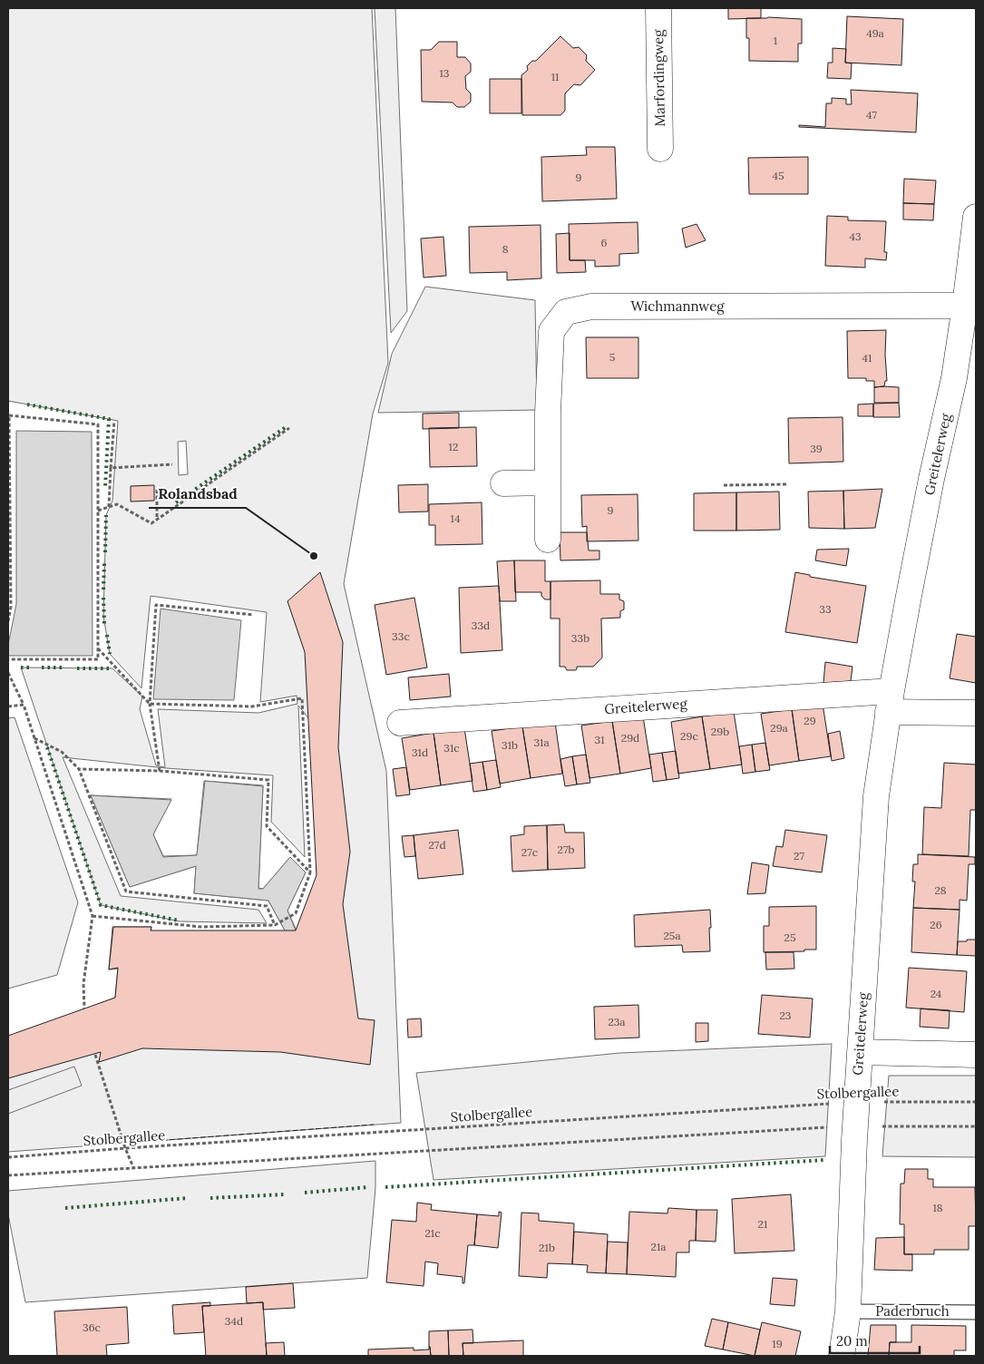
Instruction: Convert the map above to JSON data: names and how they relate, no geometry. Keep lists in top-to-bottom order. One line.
{"streets":{"street":["Marfordingweg","Wichmannweg","Greitelerweg"],"lane":["Paderbruch"],"path":["Stolbergallee"]},"crossings":[["Wichmannweg","Greitelerweg"],["Greitelerweg","Stolbergallee"],["Greitelerweg","Paderbruch"]],"places":["Rolandsbad"],"house_numbers":["49a","1","13","11","47","45","9","43","6","8","5","41","12","39","9","14","33","33d","33c","33b","29","29a","29b","29c","29d","31","31a","31b","31c","31d","27d","27b","27c","27","28","26","25a","25","24","23","23a","18","21","21c","21a","21b","34d","36c","19"],"scale_bar":"20 m"}
